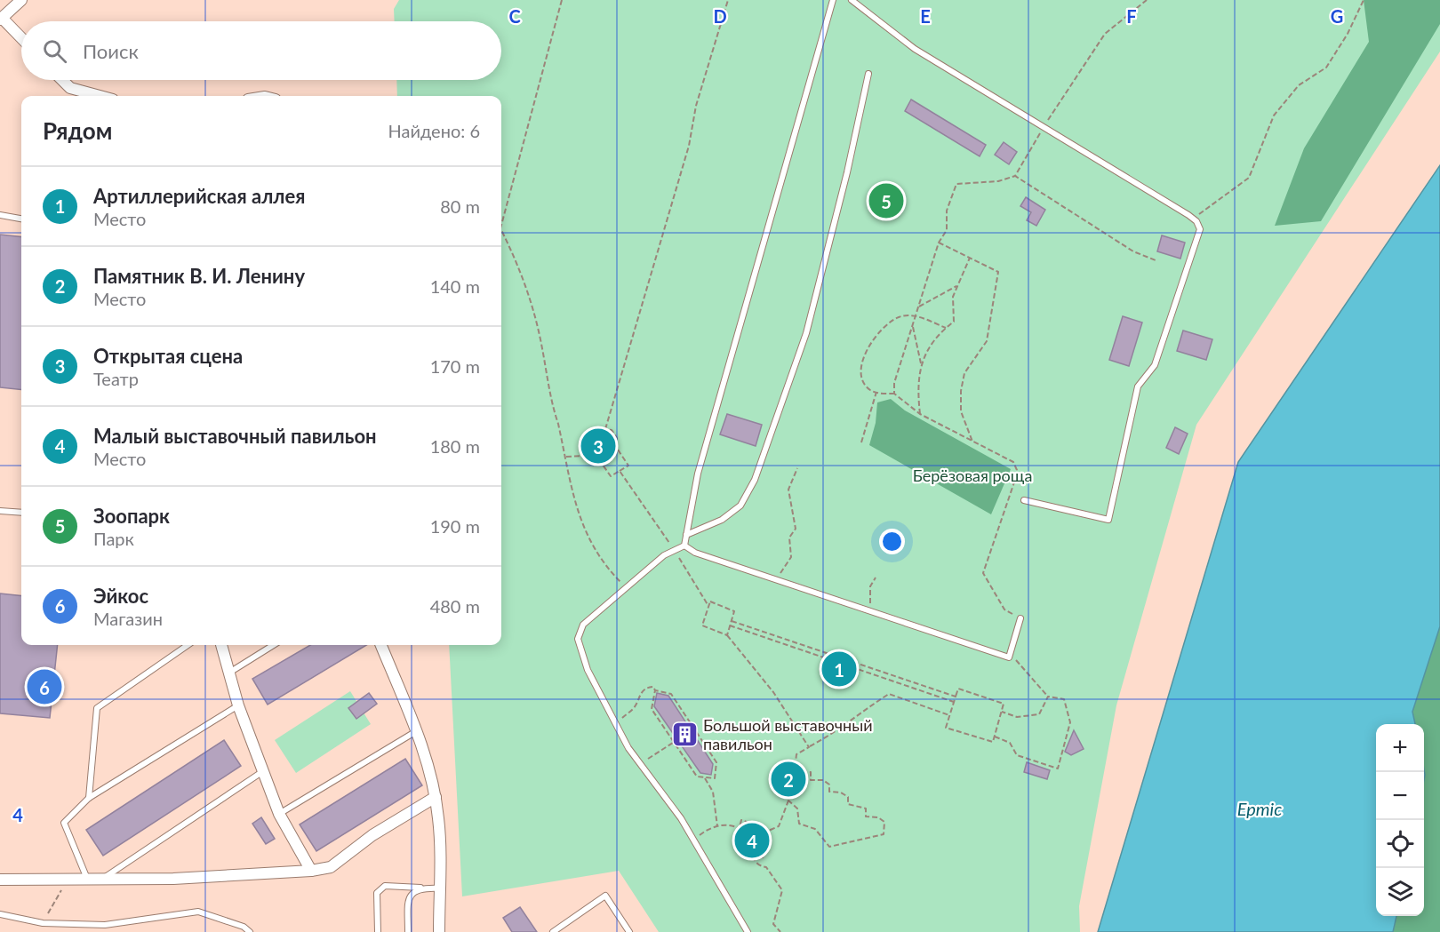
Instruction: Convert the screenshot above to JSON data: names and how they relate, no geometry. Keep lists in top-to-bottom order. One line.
{"water":["Ертіс"],"parks":["Берёзовая роща"],"places":{"building":["Большой выставочный павильон"]},"page":{"search":"Поиск","heading":["Рядом","Найдено: 6"],"list":[{"mark":"1","name":"Артиллерийская аллея","note":"Место","value":"80 m"},{"mark":"2","name":"Памятник В. И. Ленину","note":"Место","value":"140 m"},{"mark":"3","name":"Открытая сцена","note":"Театр","value":"170 m"},{"mark":"4","name":"Малый выставочный павильон","note":"Место","value":"180 m"},{"mark":"5","name":"Зоопарк","note":"Парк","value":"190 m"},{"mark":"6","name":"Эйкос","note":"Магазин","value":"480 m"}],"pins":["5","3","1","6","2","4"],"map_buttons":["+","−"]},"grid":{"columns":["C","D","E","F","G"],"rows":["4"]}}
